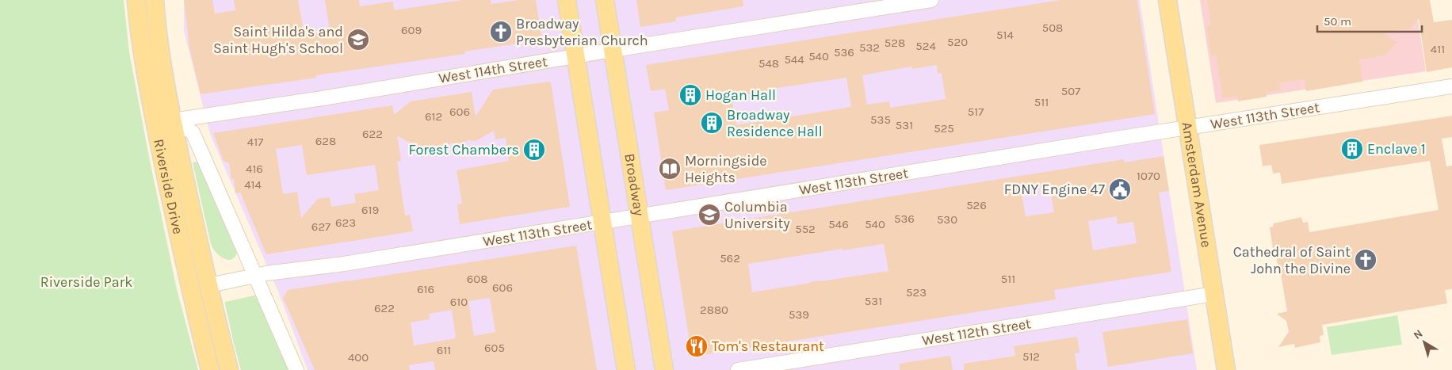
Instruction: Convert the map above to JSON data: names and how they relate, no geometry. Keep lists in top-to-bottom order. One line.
{"streets":{"main road":["Amsterdam Avenue","Broadway","Riverside Drive"],"street":["West 114th Street","West 113th Street","West 112th Street"]},"crossings":[["West 114th Street","Broadway"],["West 114th Street","Riverside Drive"],["West 113th Street","Amsterdam Avenue"],["West 113th Street","Broadway"],["West 113th Street","Riverside Drive"],["Amsterdam Avenue","West 112th Street"]],"parks":["Riverside Park"],"places":{"church":["Broadway Presbyterian Church","Cathedral of Saint John the Divine"],"school or university":["Saint Hilda's and Saint Hugh's School","Columbia University"],"building":["Hogan Hall","Broadway Residence Hall","Enclave 1","Forest Chambers"],"library":["Morningside Heights"],"public building":["FDNY Engine 47"],"restaurant":["Tom's Restaurant"]},"house_numbers":["508","609","514","520","528","524","532","411","536","540","544","548","507","511","606","517","612","535","531","525","622","628","417","416","1070","414","526","619","536","530","623","546","540","627","552","562","608","511","606","616","523","531","610","622","2880","539","605","611","512","400"],"scale_bar":"50 m","north":"top left"}
